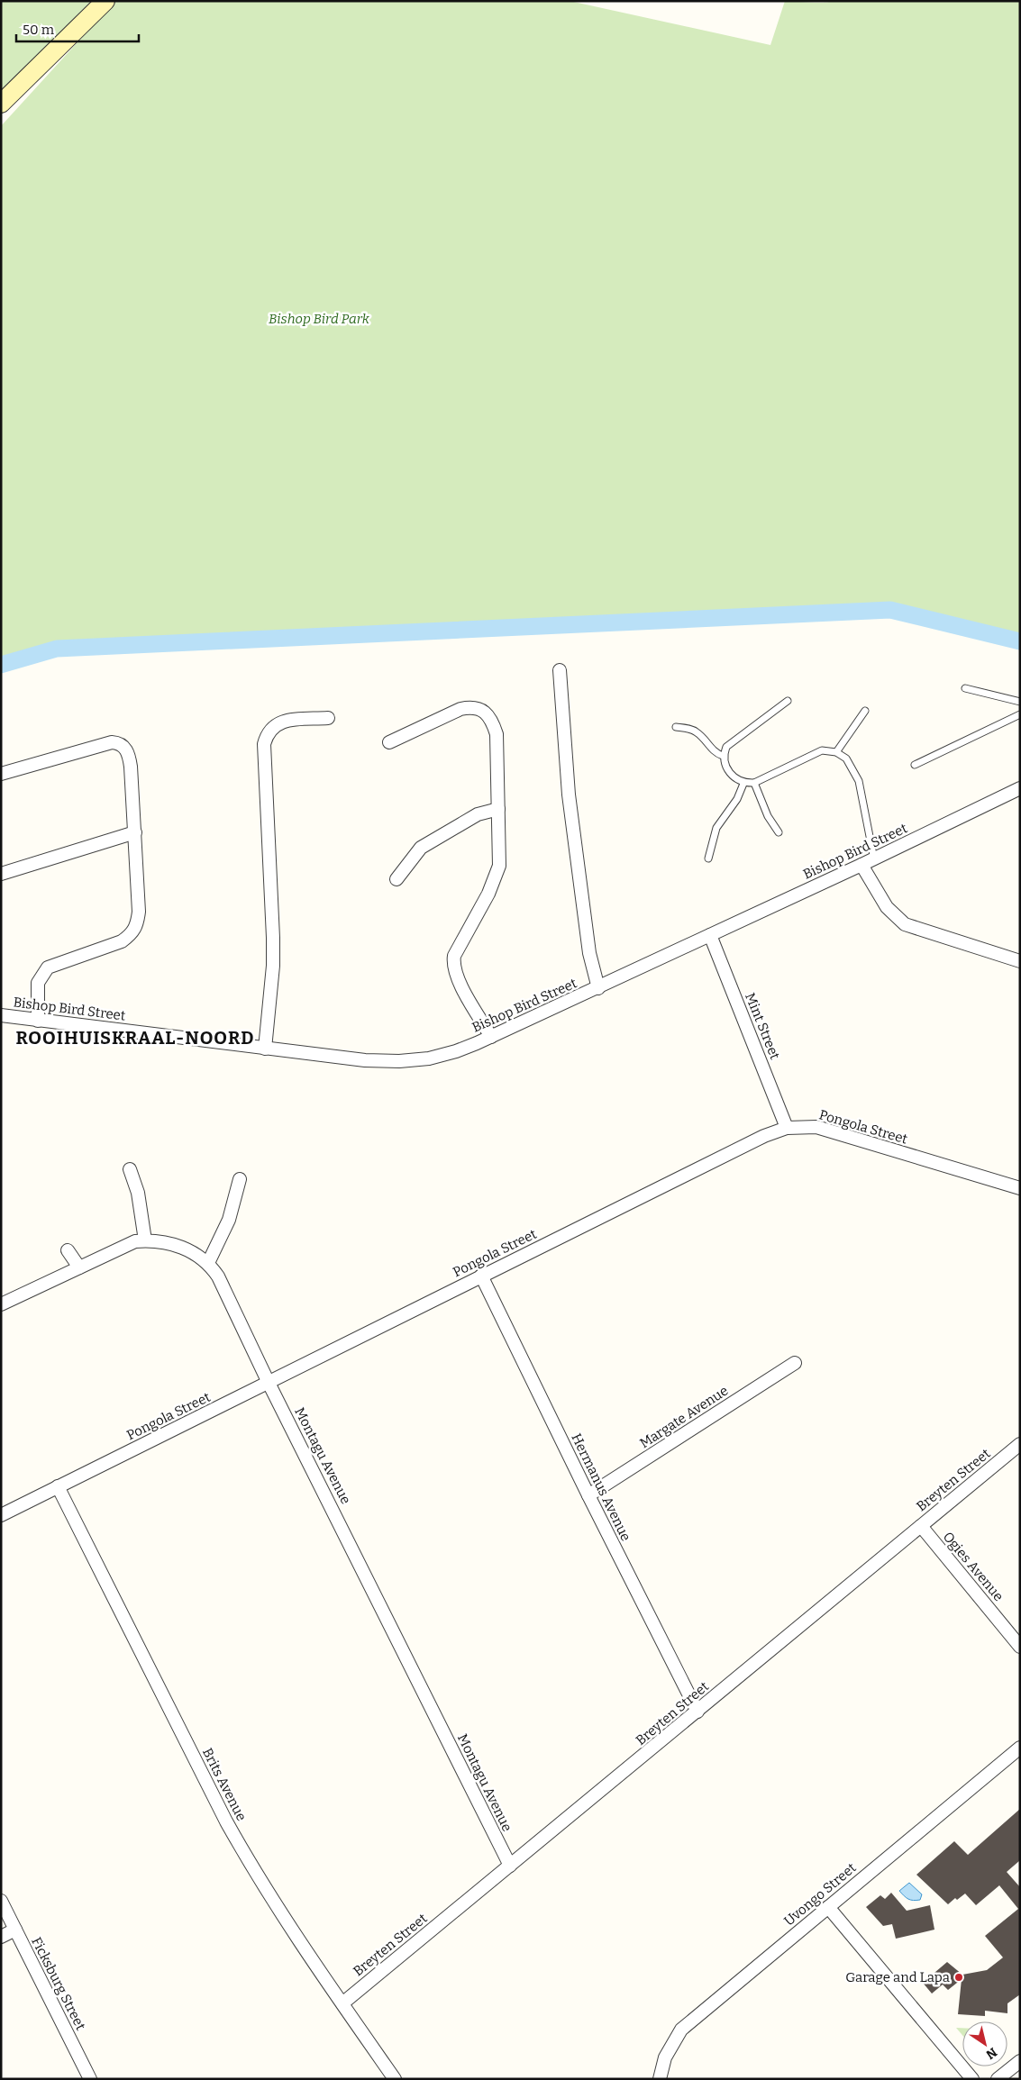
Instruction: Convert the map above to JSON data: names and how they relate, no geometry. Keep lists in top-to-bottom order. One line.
{"streets":{"street":["Bishop Bird Street","Mint Street","Pongola Street","Margate Avenue","Montagu Avenue","Breyten Street","Hermanus Avenue","Ogies Avenue","Brits Avenue","Uvongo Street","Ficksburg Street"]},"crossings":[["Bishop Bird Street","Mint Street"],["Mint Street","Pongola Street"],["Pongola Street","Montagu Avenue"],["Pongola Street","Hermanus Avenue"],["Pongola Street","Brits Avenue"],["Margate Avenue","Hermanus Avenue"],["Montagu Avenue","Breyten Street"],["Breyten Street","Hermanus Avenue"],["Breyten Street","Ogies Avenue"],["Breyten Street","Brits Avenue"]],"districts":["ROOIHUISKRAAL-NOORD"],"parks":["Bishop Bird Park"],"places":["Garage and Lapa"],"scale_bar":"50 m","north":"bottom right"}
